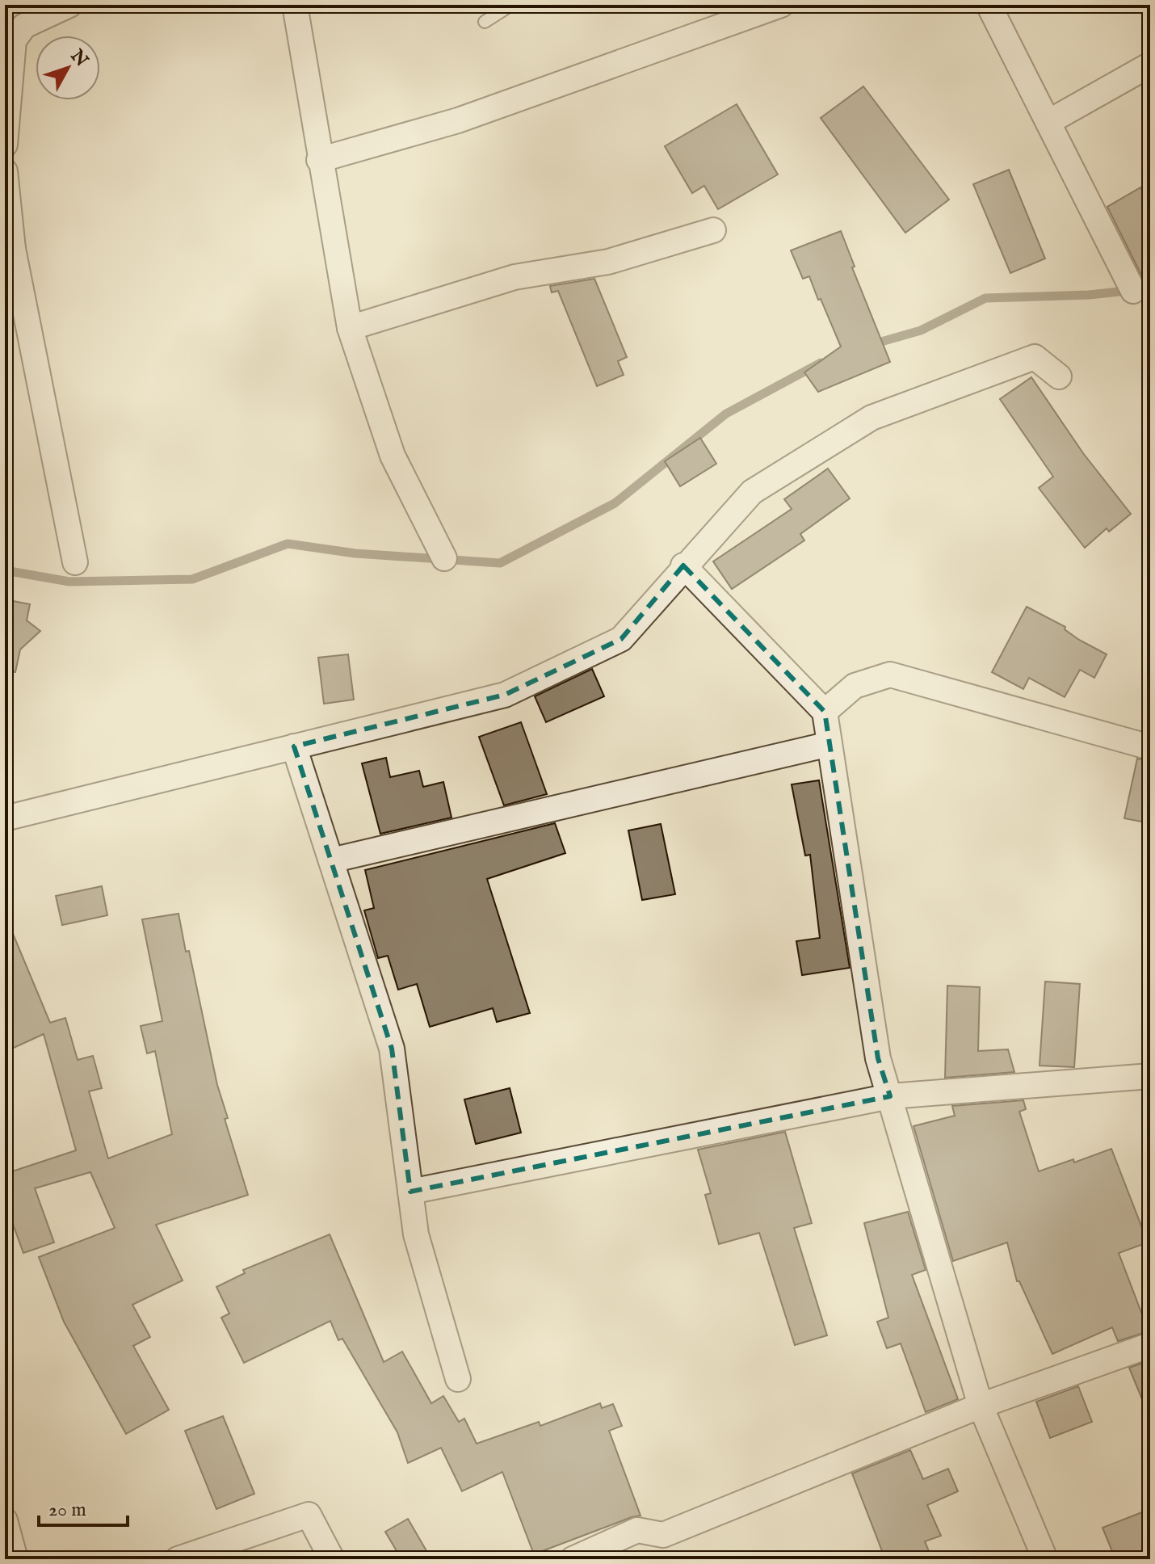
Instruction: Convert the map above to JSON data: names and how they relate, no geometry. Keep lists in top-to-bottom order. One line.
{"scale_bar":"20 m","north":"top right"}
